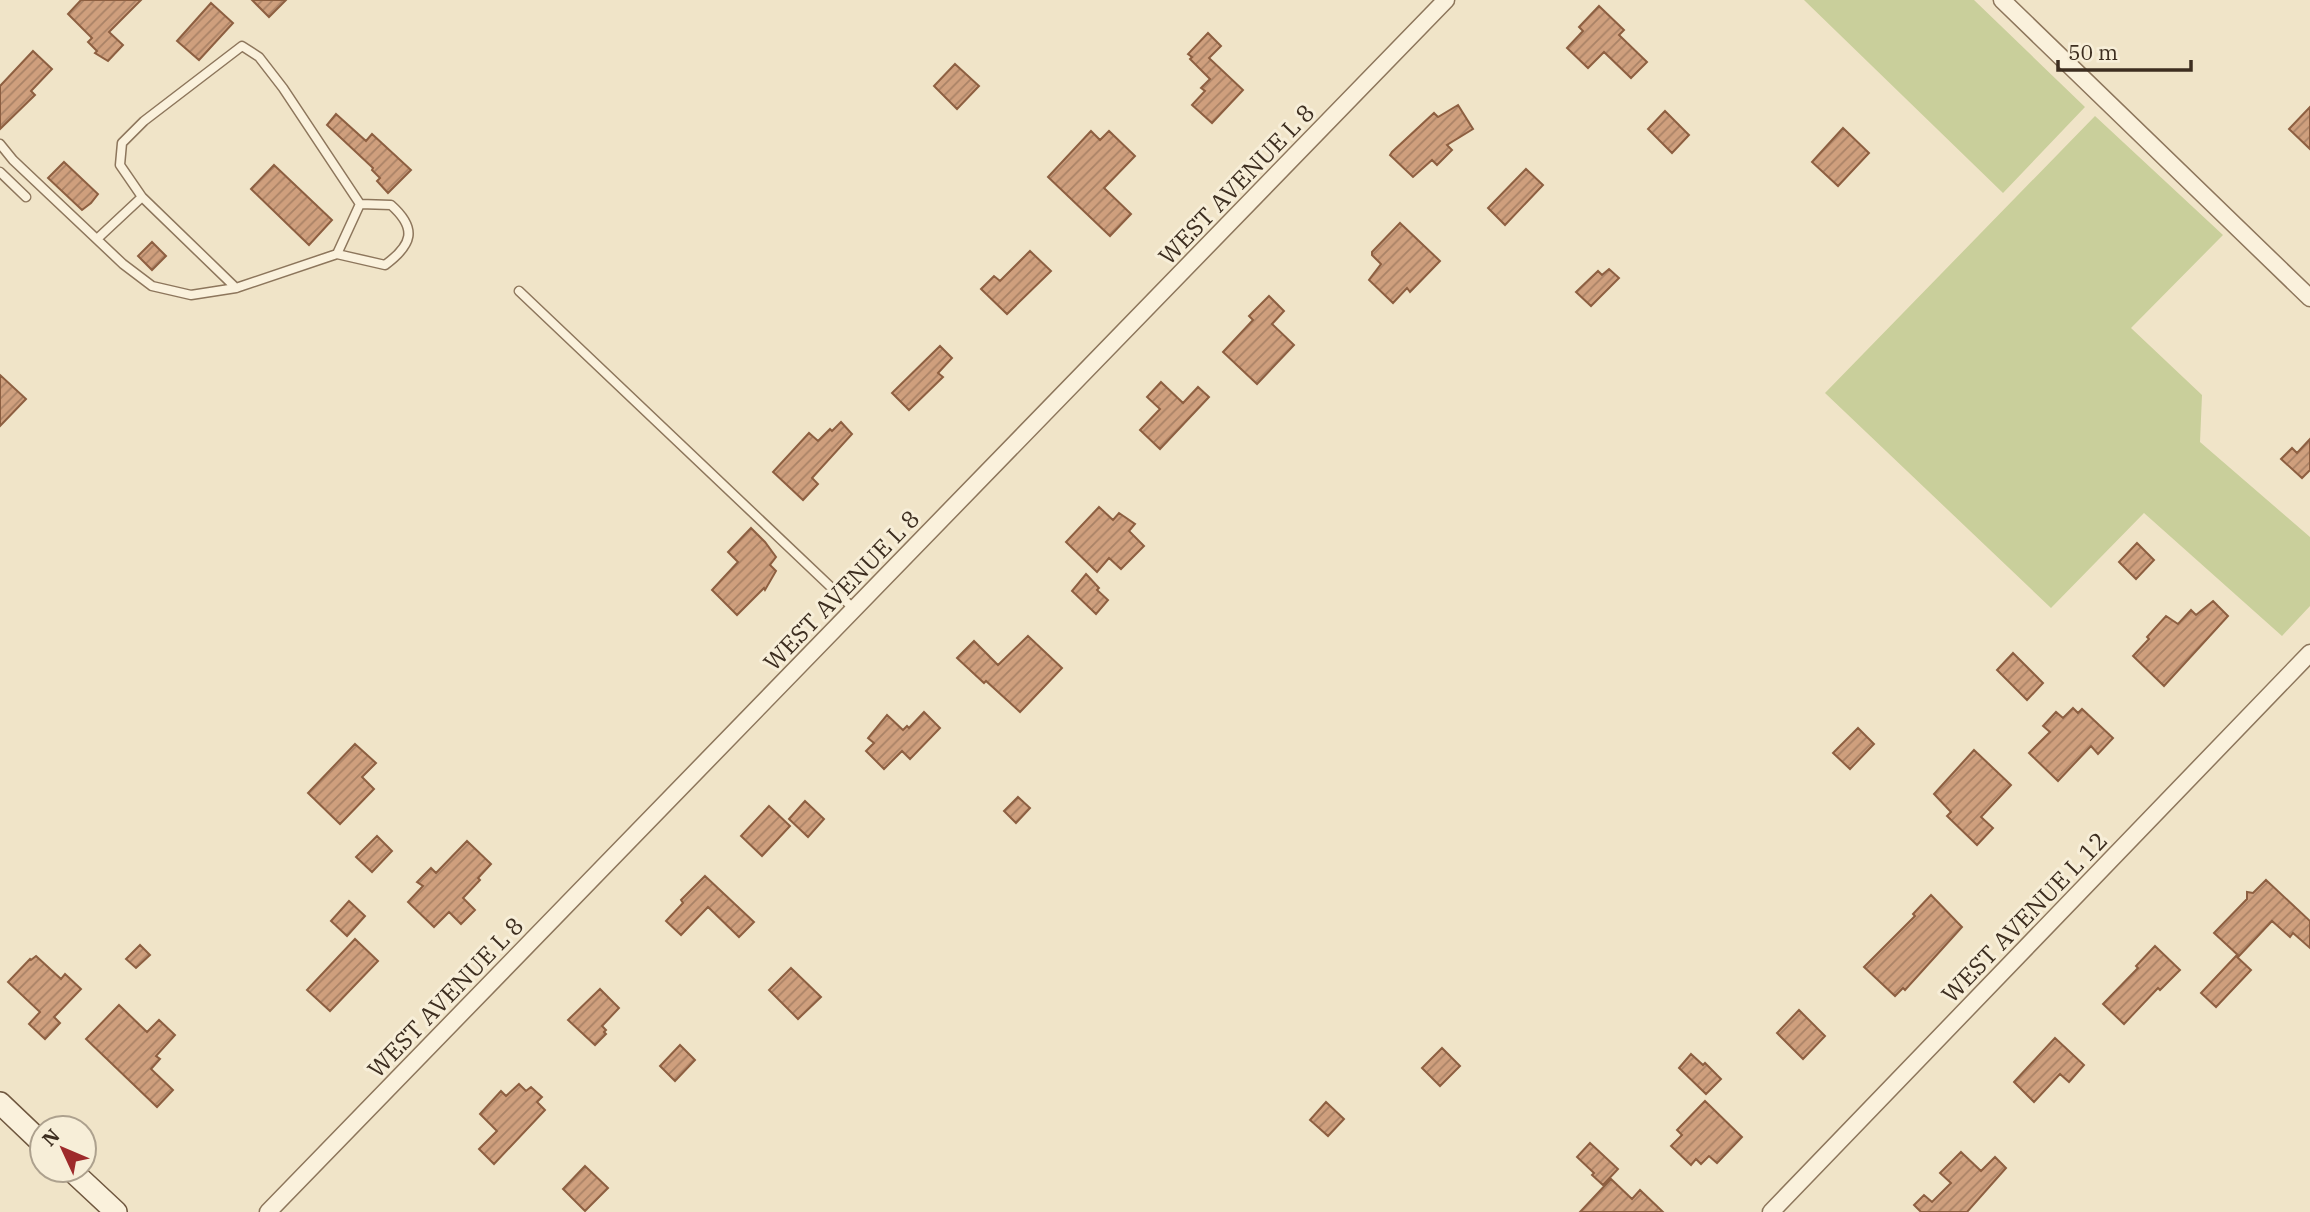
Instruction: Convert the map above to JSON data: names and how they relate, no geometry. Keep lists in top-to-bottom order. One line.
{"streets":{"street":["WEST AVENUE L 8","WEST AVENUE L 12"]},"scale_bar":"50 m","north":"top left"}
